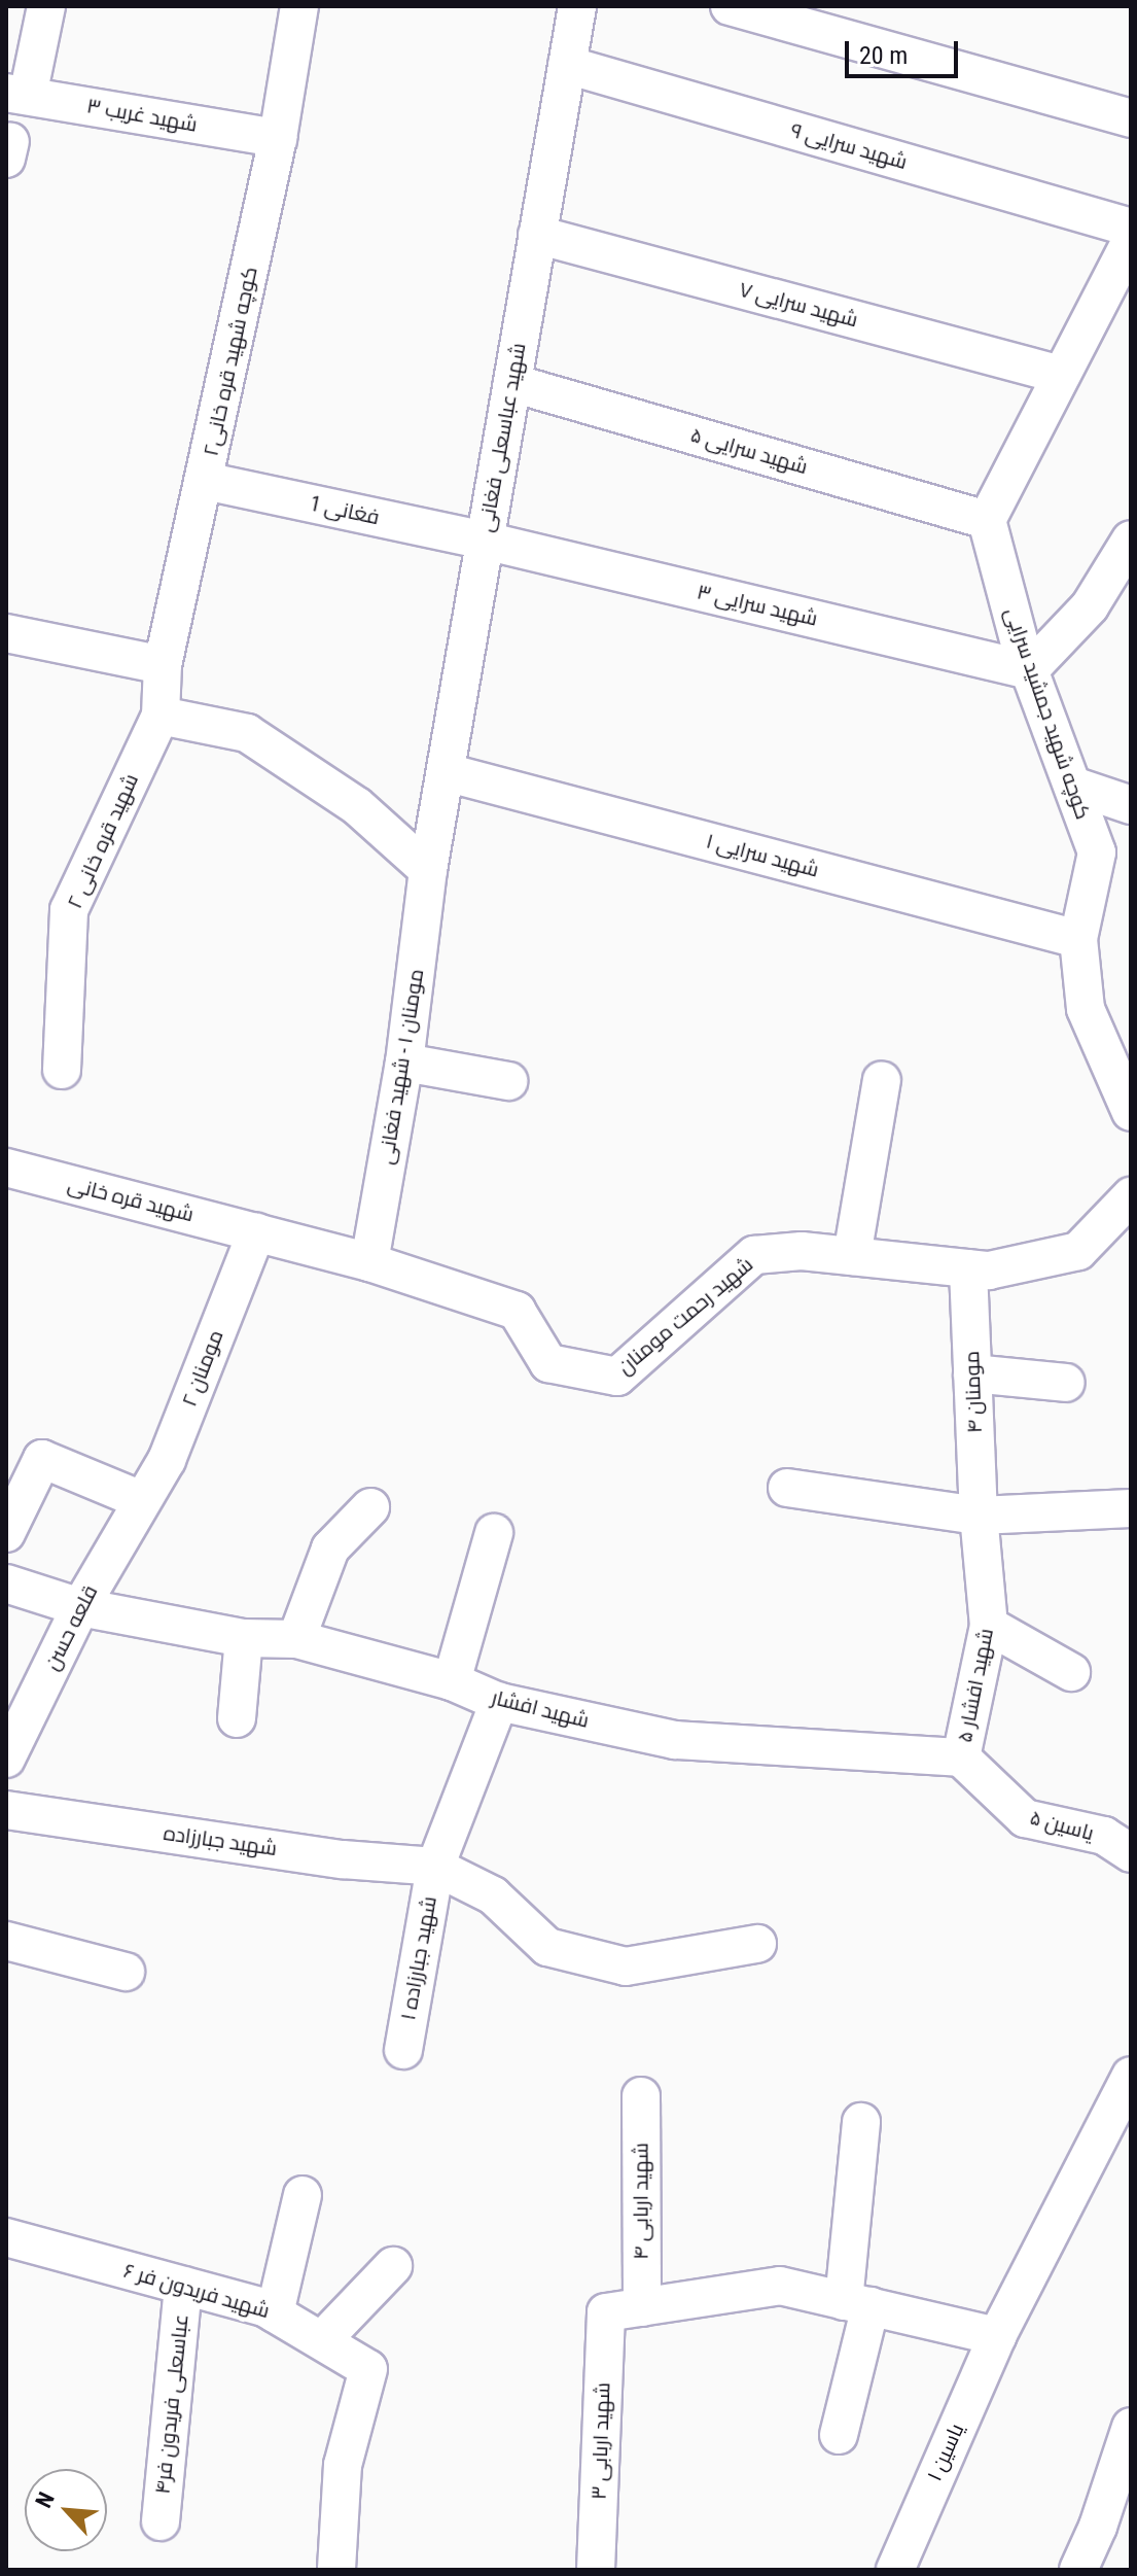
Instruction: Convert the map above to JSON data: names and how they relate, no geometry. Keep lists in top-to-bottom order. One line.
{"streets":{"street":["۳ شهید غریب","شهید سرایی ۹","شهید سرایی ۷","کوچه شهید قره خانی۲","شهید عباسعلی فغانی","شهید سرایی ۵","فغانی 1","شهید سرایی ۳","کوچه شهید جمشید سرایی","۲ شهید قره خانی","شهید سرایی ۱","مومنان ۱ - شهید فغانی","شهید قره خانی","شهید رحمت مومنان","۲ مومنان","۴ مومنان","قلعه حسن","۵ شهید افشار","شهید افشار","یاسین ۵","شهید جبارزاده","۱ شهید جبارزاده","شهید اربابی ۴","شهید فریدون فر ۶","عباسعلی فریدون فر۴","شهید اربابی ۳","یاسین ۱"]},"crossings":[["۳ شهید غریب","کوچه شهید قره خانی۲"],["شهید سرایی ۹","شهید عباسعلی فغانی"],["شهید سرایی ۷","شهید عباسعلی فغانی"],["کوچه شهید قره خانی۲","فغانی 1"],["کوچه شهید قره خانی۲","۲ شهید قره خانی"],["شهید عباسعلی فغانی","شهید سرایی ۵"],["شهید عباسعلی فغانی","فغانی 1"],["شهید عباسعلی فغانی","شهید سرایی ۳"],["شهید عباسعلی فغانی","شهید سرایی ۱"],["شهید عباسعلی فغانی","مومنان ۱ - شهید فغانی"],["شهید سرایی ۵","کوچه شهید جمشید سرایی"],["فغانی 1","شهید سرایی ۳"],["شهید سرایی ۳","کوچه شهید جمشید سرایی"],["کوچه شهید جمشید سرایی","شهید سرایی ۱"],["مومنان ۱ - شهید فغانی","شهید رحمت مومنان"],["شهید قره خانی","شهید رحمت مومنان"],["شهید قره خانی","۲ مومنان"],["شهید رحمت مومنان","۲ مومنان"],["شهید رحمت مومنان","۴ مومنان"],["۲ مومنان","قلعه حسن"],["۴ مومنان","۵ شهید افشار"],["قلعه حسن","شهید افشار"],["۵ شهید افشار","شهید افشار"],["۵ شهید افشار","یاسین ۵"],["شهید افشار","یاسین ۵"],["شهید افشار","۱ شهید جبارزاده"],["شهید جبارزاده","۱ شهید جبارزاده"],["شهید اربابی ۴","شهید اربابی ۳"],["شهید فریدون فر ۶","عباسعلی فریدون فر۴"]],"scale_bar":"20 m","north":"top left"}
